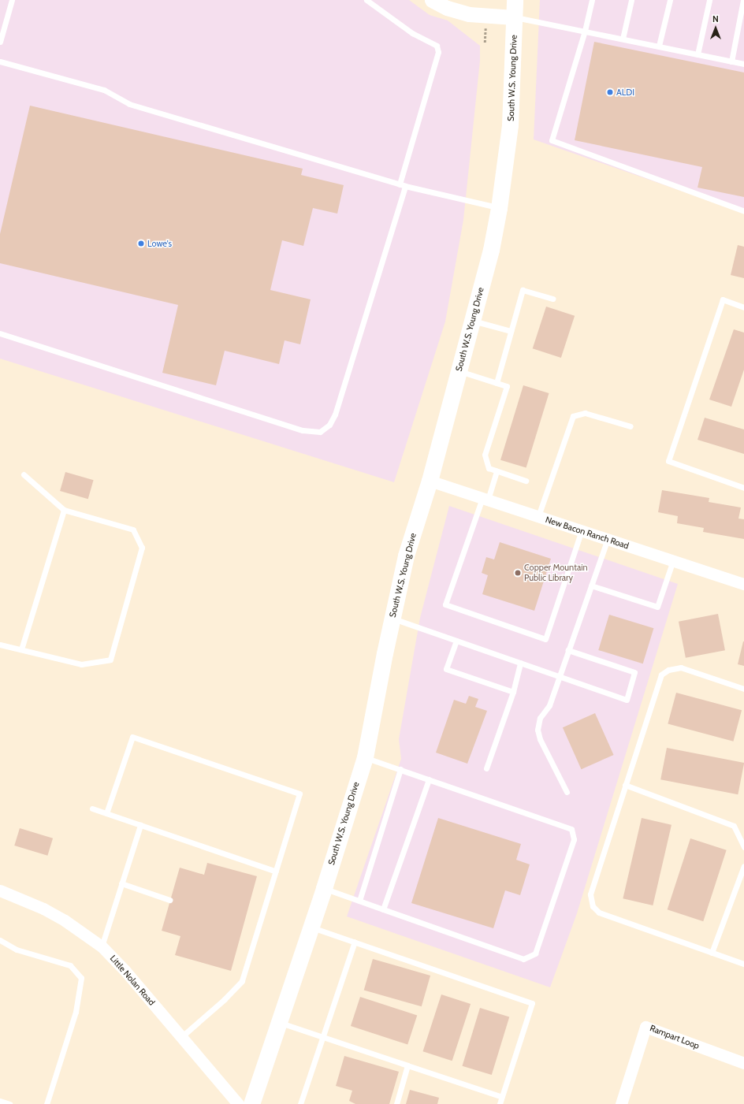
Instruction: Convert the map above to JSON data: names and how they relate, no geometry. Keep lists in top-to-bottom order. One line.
{"streets":{"main road":["South W.S. Young Drive"],"street":["New Bacon Ranch Road","Little Nolan Road","Rampart Loop"]},"crossings":[["South W.S. Young Drive","New Bacon Ranch Road"]],"places":["ALDI","Lowe's","Copper Mountain Public Library"],"north":"top"}
